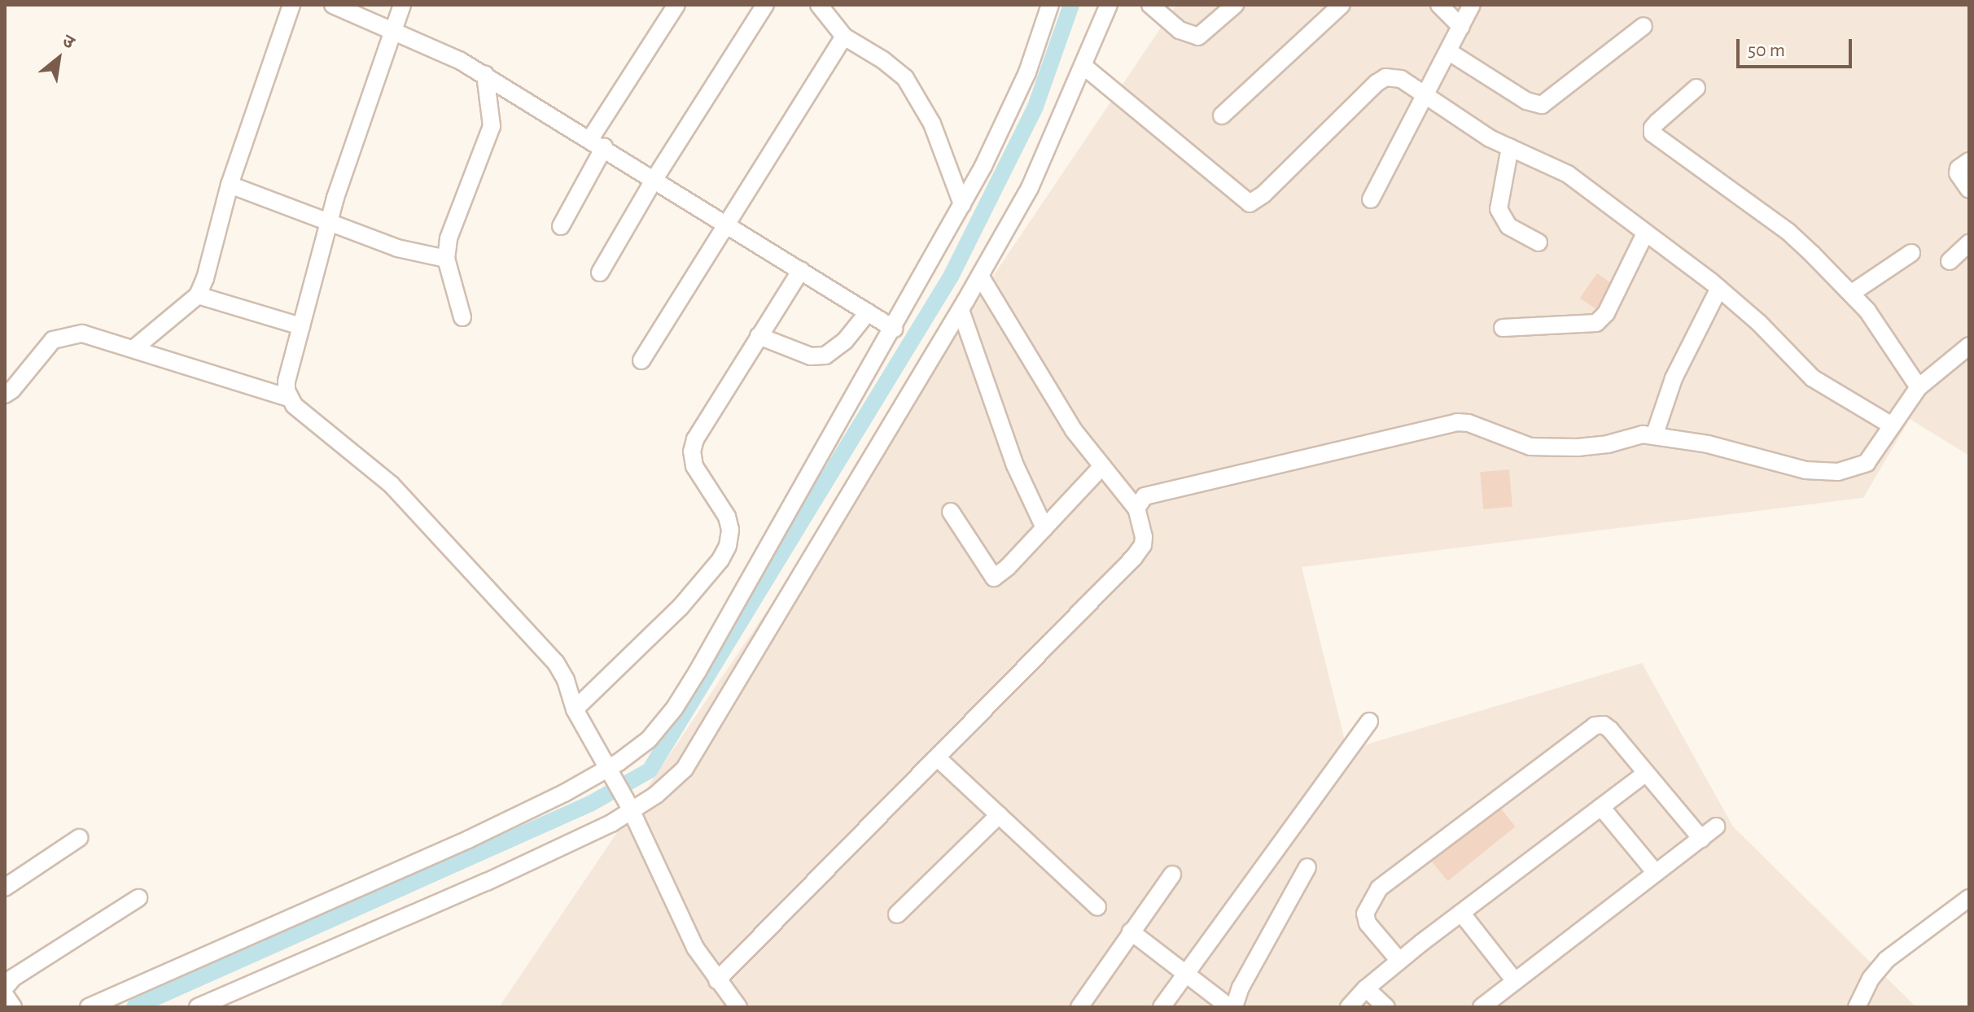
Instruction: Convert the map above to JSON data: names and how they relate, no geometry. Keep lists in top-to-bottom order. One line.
{"scale_bar":"50 m","north":"top right"}
